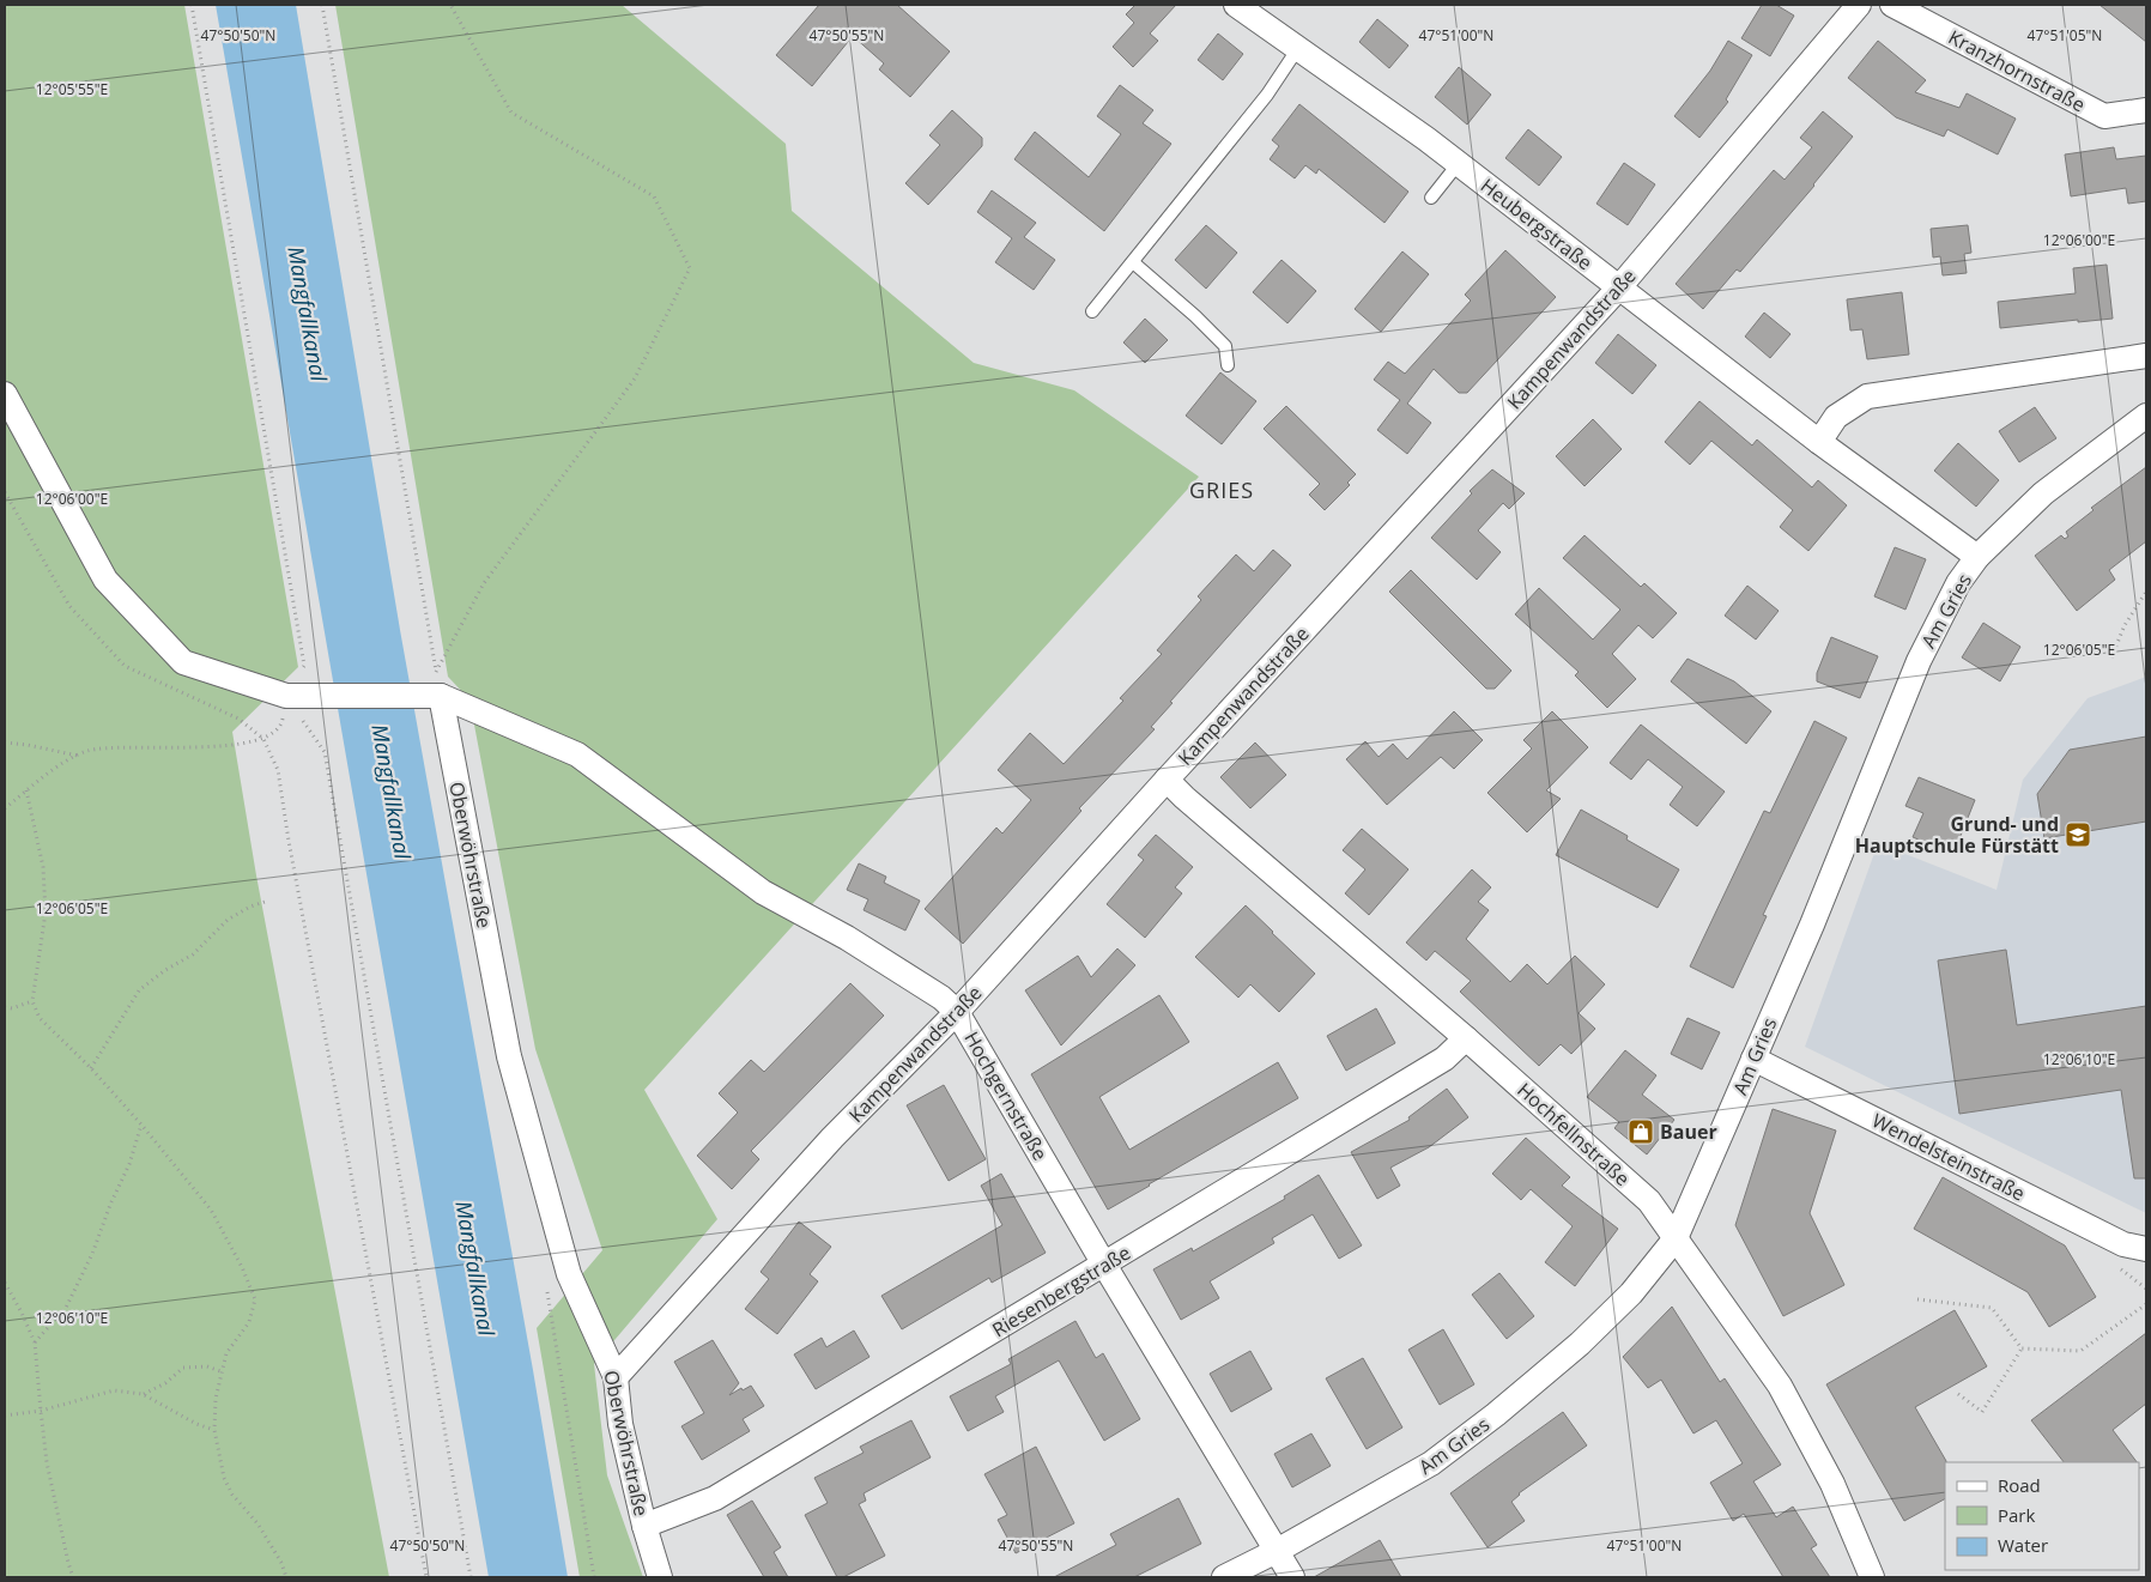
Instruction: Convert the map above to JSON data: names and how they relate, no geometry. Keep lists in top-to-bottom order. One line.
{"streets":{"street":["Kranzhornstraße","Heubergstraße","Kampenwandstraße","Am Gries","Oberwöhrstraße","Hochgernstraße","Hochfellnstraße","Wendelsteinstraße","Riesenbergstraße"]},"crossings":[["Heubergstraße","Kampenwandstraße"],["Heubergstraße","Am Gries"],["Kampenwandstraße","Oberwöhrstraße"],["Kampenwandstraße","Hochgernstraße"],["Kampenwandstraße","Hochfellnstraße"],["Am Gries","Hochgernstraße"],["Am Gries","Hochfellnstraße"],["Am Gries","Wendelsteinstraße"],["Oberwöhrstraße","Hochgernstraße"],["Oberwöhrstraße","Riesenbergstraße"],["Hochgernstraße","Riesenbergstraße"],["Hochfellnstraße","Riesenbergstraße"]],"districts":["GRIES"],"water":["Mangfallkanal"],"places":{"school or university":["Grund- und Hauptschule Fürstätt"],"shop":["Bauer"]},"legend":["Road","Park","Water"],"coordinates":["47°50'50\"N","47°50'55\"N","47°51'00\"N","47°51'05\"N","12°05'55\"E","12°06'00\"E","12°06'05\"E","12°06'10\"E"]}
